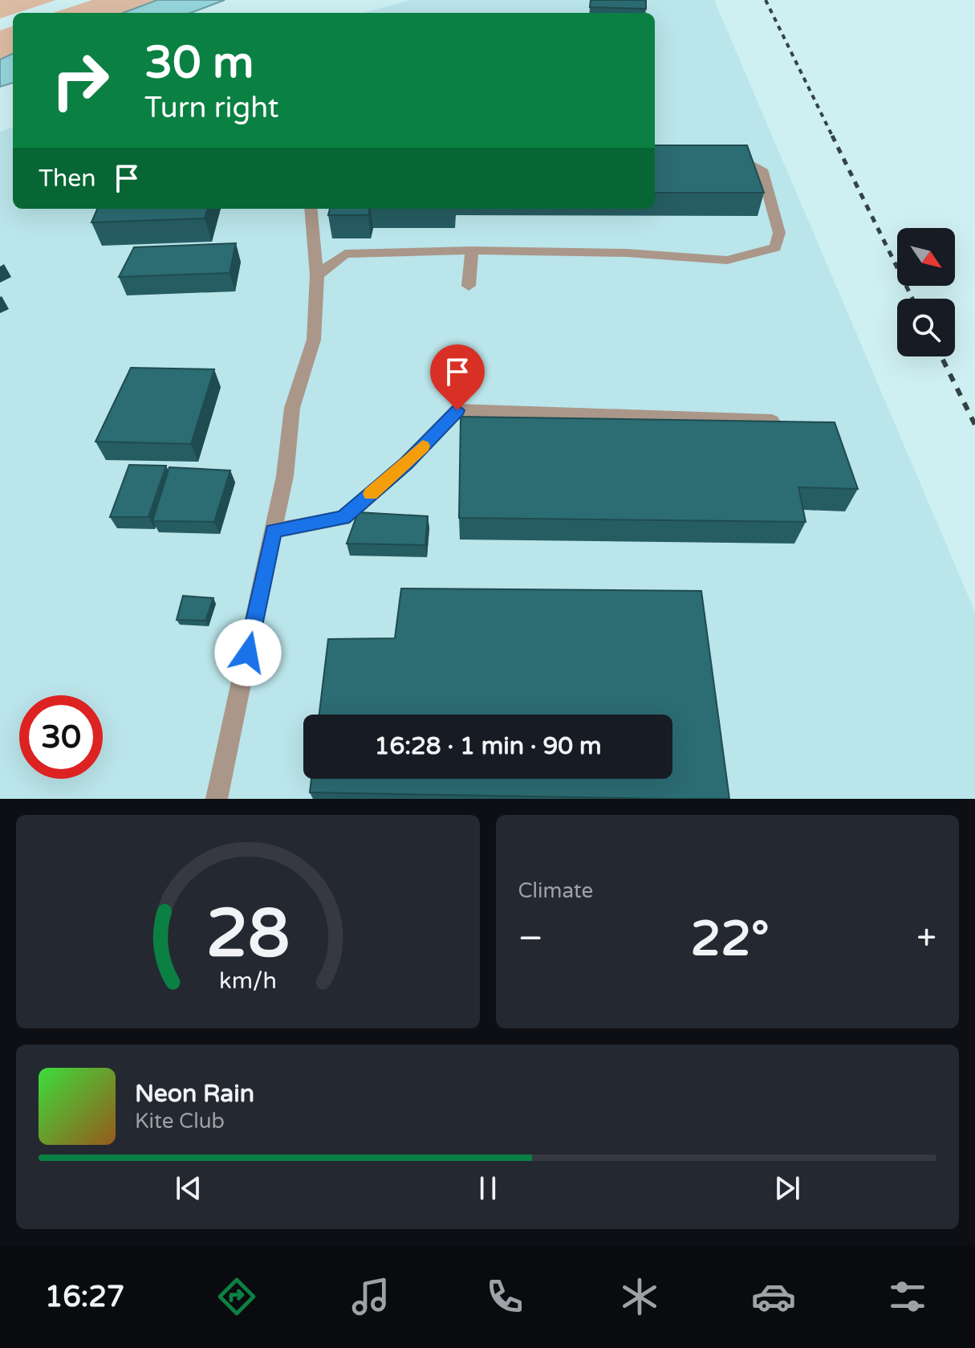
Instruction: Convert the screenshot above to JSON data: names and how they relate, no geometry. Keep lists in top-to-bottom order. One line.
{"north":"bottom right","page":{"turn":["30 m","Turn right"],"then":"Then","limit":"30","trip":"16:28 · 1 min · 90 m","tile":"Climate","heat":["−","22°","+"],"song":["Neon Rain","Kite Club"],"tabs":"16:27","gauge":["28","km/h"]}}
